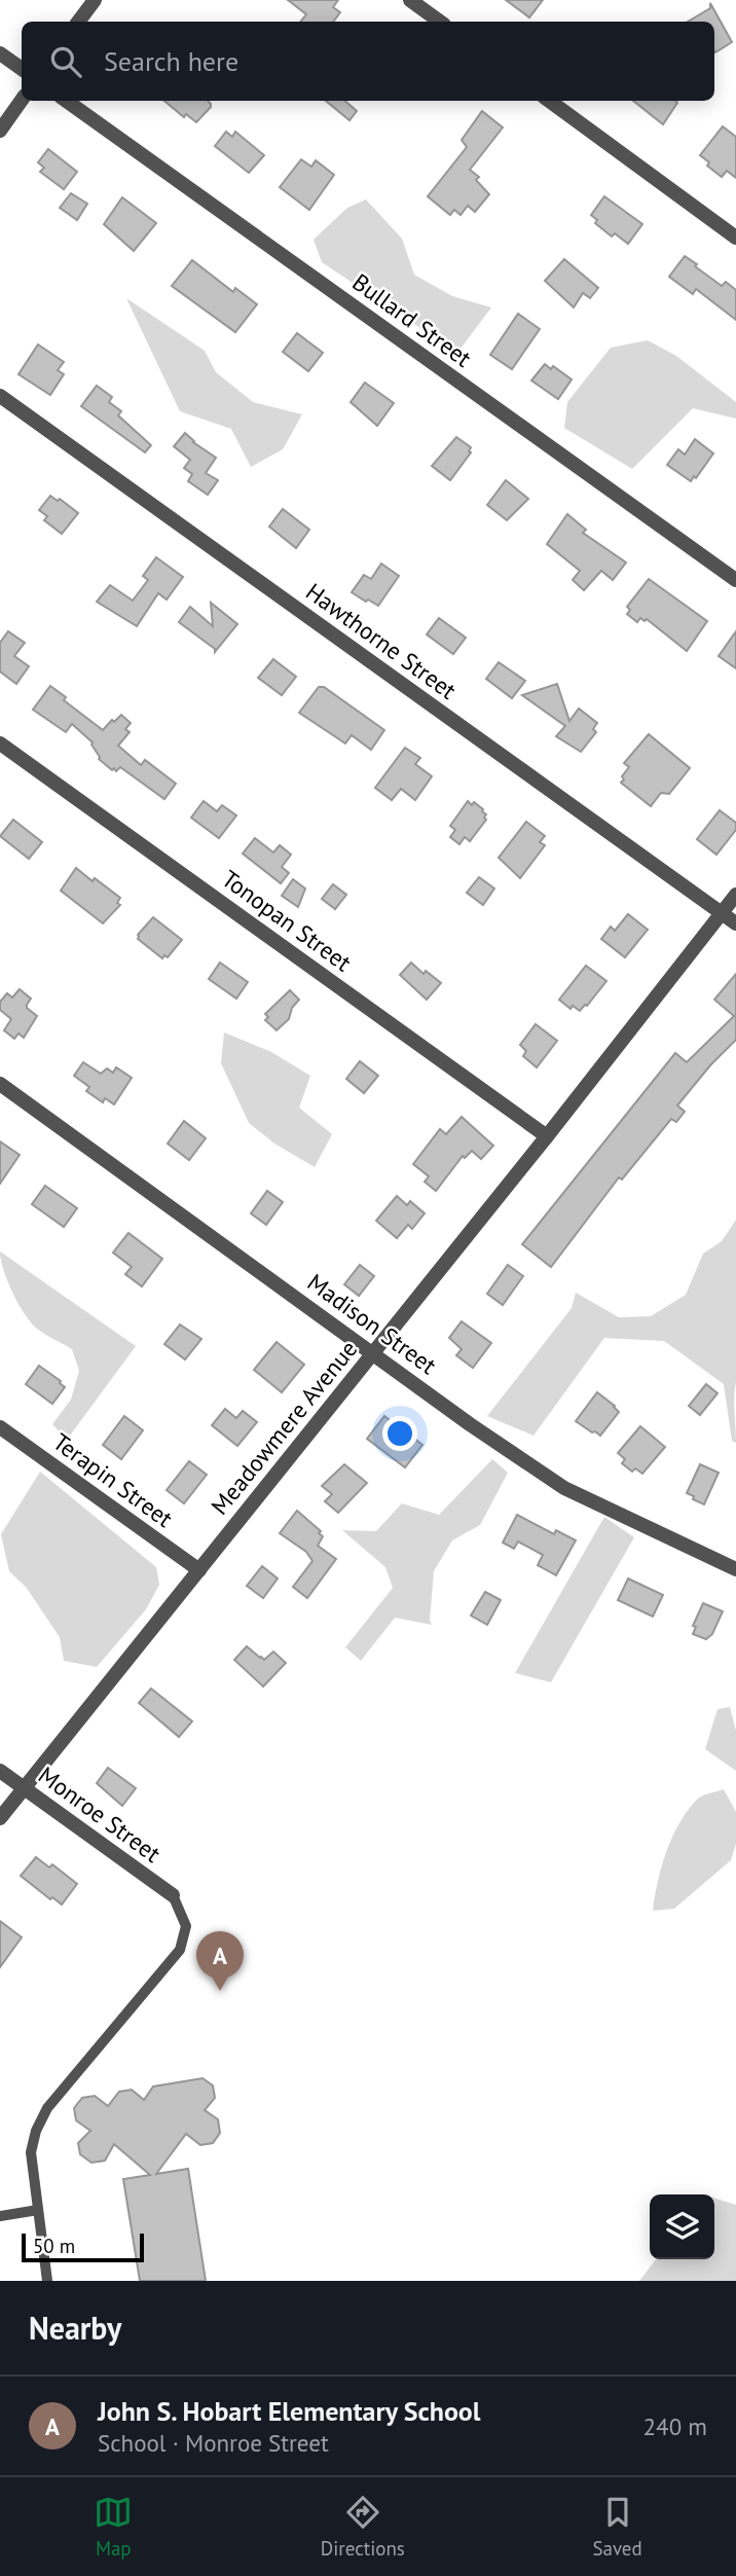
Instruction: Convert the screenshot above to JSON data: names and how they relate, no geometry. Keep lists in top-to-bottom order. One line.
{"streets":{"street":["Bullard Street","Hawthorne Street","Tonopan Street","Madison Street","Meadowmere Avenue","Terapin Street","Monroe Street"]},"crossings":[["Hawthorne Street","Meadowmere Avenue"],["Tonopan Street","Meadowmere Avenue"],["Madison Street","Meadowmere Avenue"],["Meadowmere Avenue","Terapin Street"],["Meadowmere Avenue","Monroe Street"]],"scale_bar":"50 m","page":{"search":"Search here","pins":"A","scale":"50 m","heading":"Nearby","list":[{"mark":"A","name":"John S. Hobart Elementary School","note":"School · Monroe Street","value":"240 m"}],"nav":["Map","Directions","Saved"]}}
